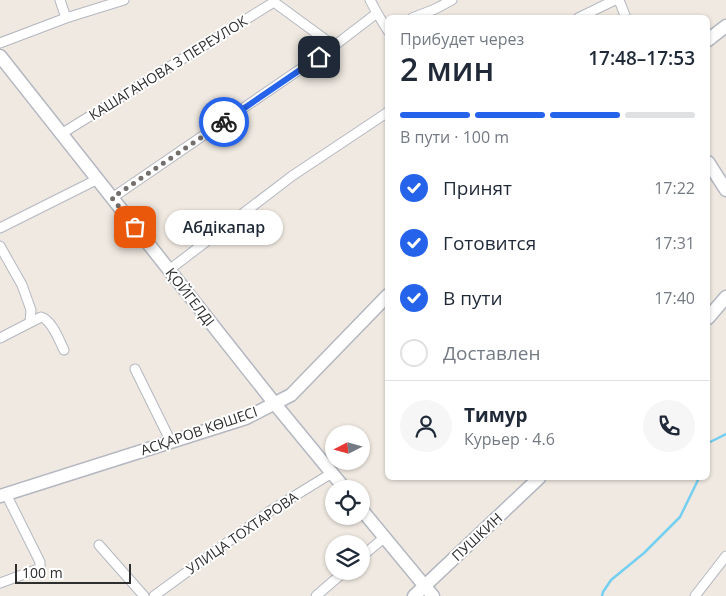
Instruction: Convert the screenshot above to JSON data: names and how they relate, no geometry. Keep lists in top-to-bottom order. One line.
{"streets":{"street":["КАШАГАНОВА 3 ПЕРЕУЛОК","ҚОЙГЕЛДІ","АСҚАРОВ КӨШЕСІ","УЛИЦА ТОХТАРОВА","ПУШКИН"]},"crossings":[["КАШАГАНОВА 3 ПЕРЕУЛОК","ҚОЙГЕЛДІ"],["ҚОЙГЕЛДІ","АСҚАРОВ КӨШЕСІ"],["ҚОЙГЕЛДІ","УЛИЦА ТОХТАРОВА"]],"places":["Абдiкапар"],"scale_bar":"100 m","north":"left","page":{"heading":["2 мин","Прибудет через","17:48–17:53"],"panel":["Тимур","Курьер · 4.6"],"bar":"В пути · 100 m","list":[["Принят","17:22"],["Готовится","17:31"],["В пути","17:40"],"Доставлен"],"bubble":"Абдiкапар","scale":"100 m"}}
